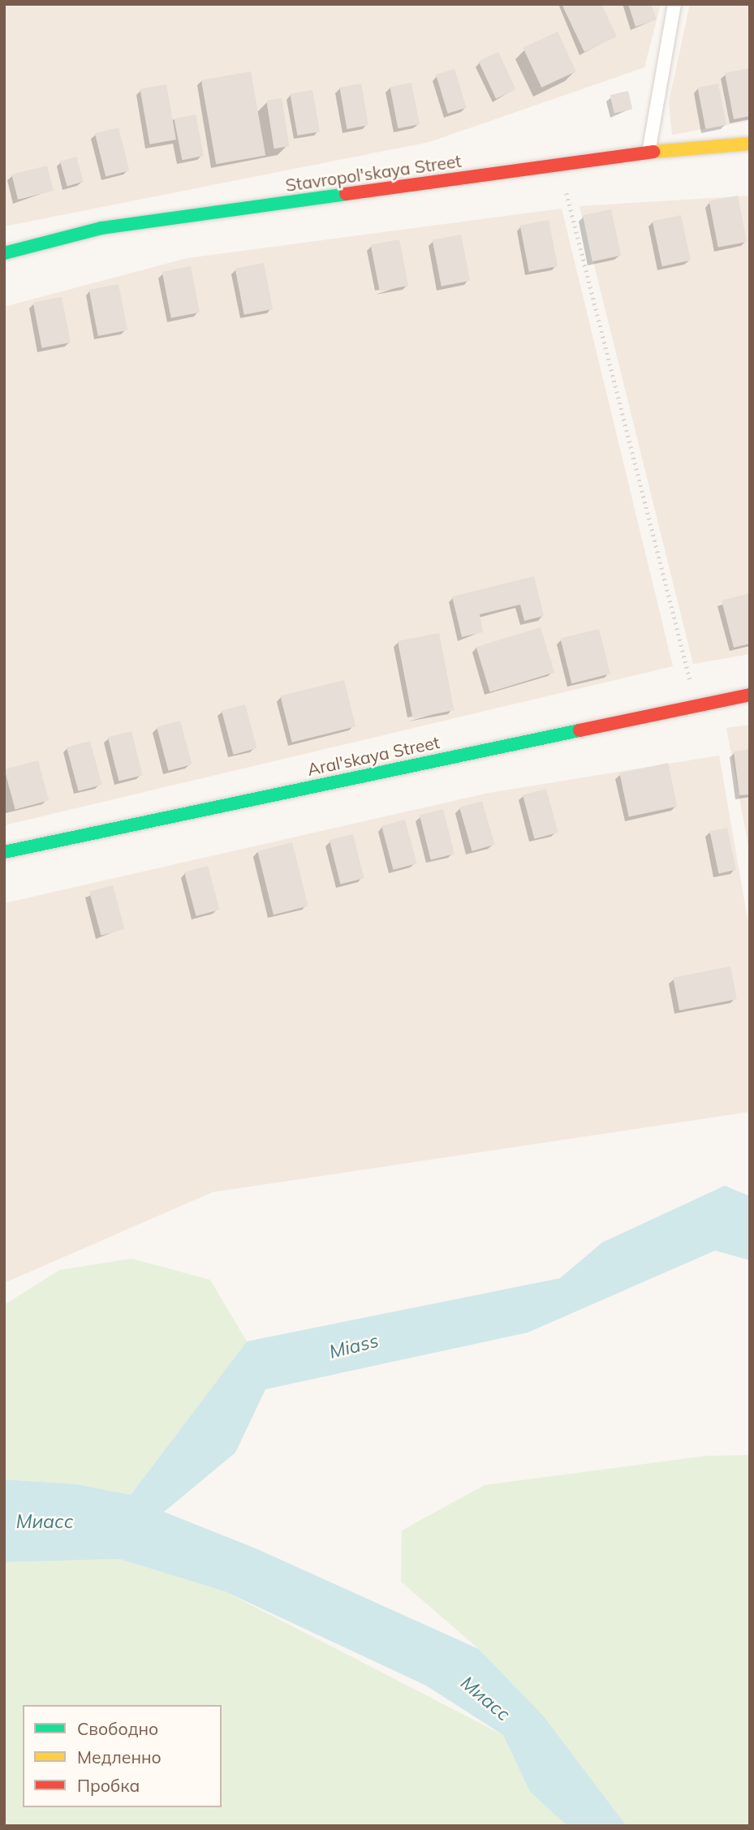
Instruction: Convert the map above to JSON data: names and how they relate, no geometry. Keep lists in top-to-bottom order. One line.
{"streets":{"street":["Stavropol'skaya Street","Aral'skaya Street"]},"water":["Miass","Миасс"],"legend":["Свободно","Медленно","Пробка"]}
